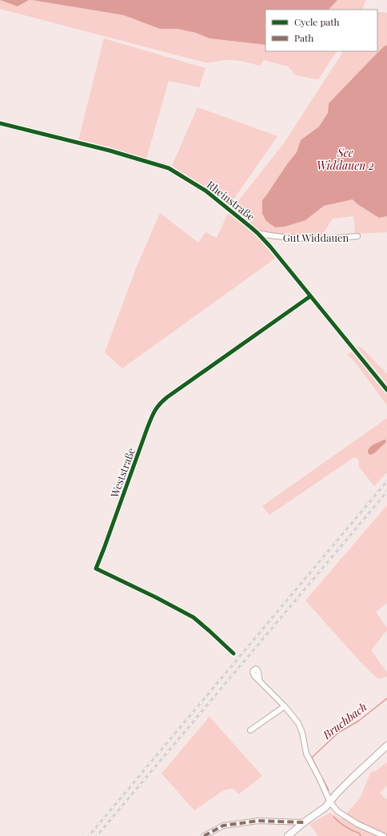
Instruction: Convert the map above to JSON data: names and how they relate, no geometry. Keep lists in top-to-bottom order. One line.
{"streets":{"street":["Rheinstraße","Gut Widdauen","Weststraße"]},"crossings":[["Rheinstraße","Gut Widdauen"],["Rheinstraße","Weststraße"]],"water":["See Widdauen 2","Bruchbach"],"legend":["Cycle path","Path"]}
